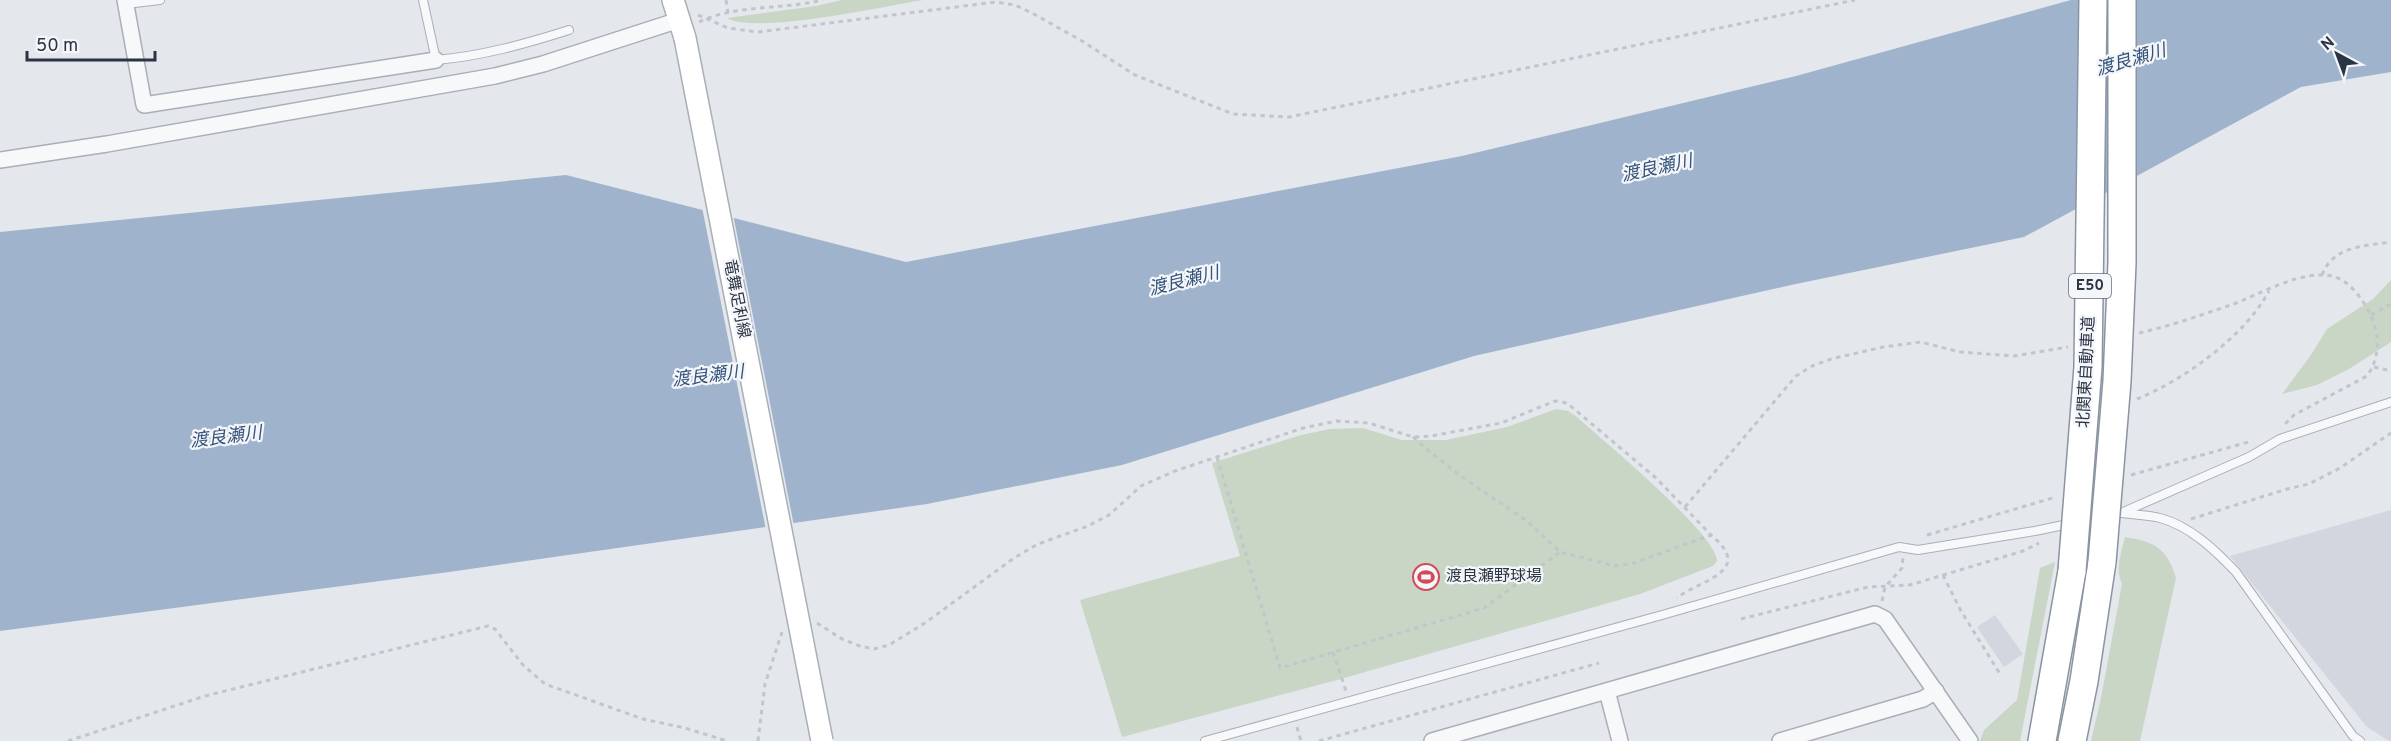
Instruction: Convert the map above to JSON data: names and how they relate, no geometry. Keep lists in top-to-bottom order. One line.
{"streets":{"highway":["E50","北関東自動車道"],"main road":["竜舞足利線"]},"water":["渡良瀬川"],"places":{"sports":["渡良瀬野球場"]},"scale_bar":"50 m","north":"top left"}
